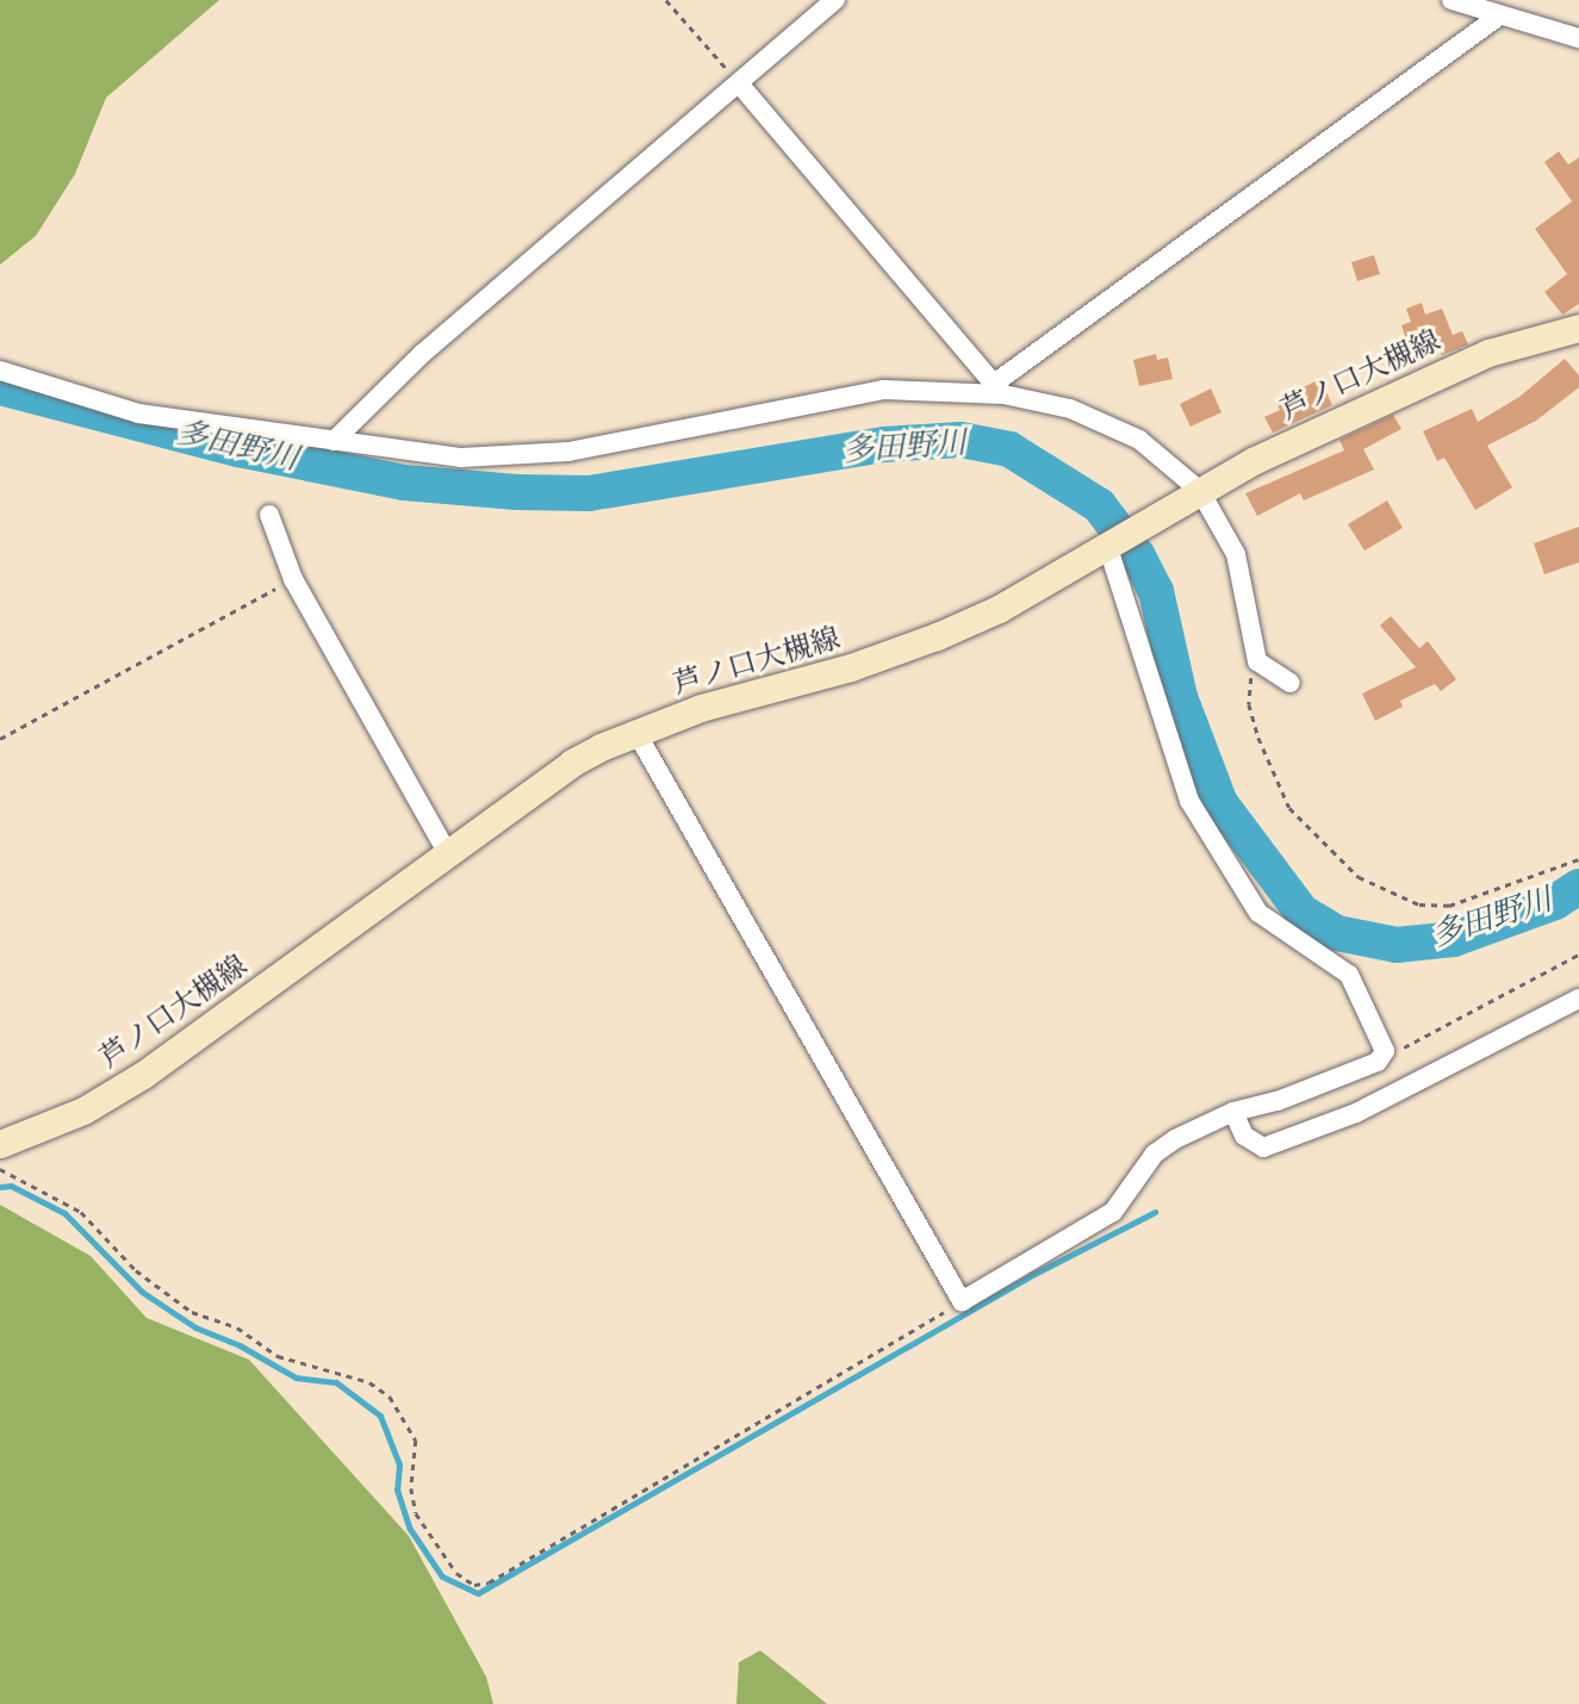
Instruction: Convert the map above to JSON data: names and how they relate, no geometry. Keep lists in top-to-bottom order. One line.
{"streets":{"main road":["芦ノ口大槻線"]},"water":["多田野川"]}
